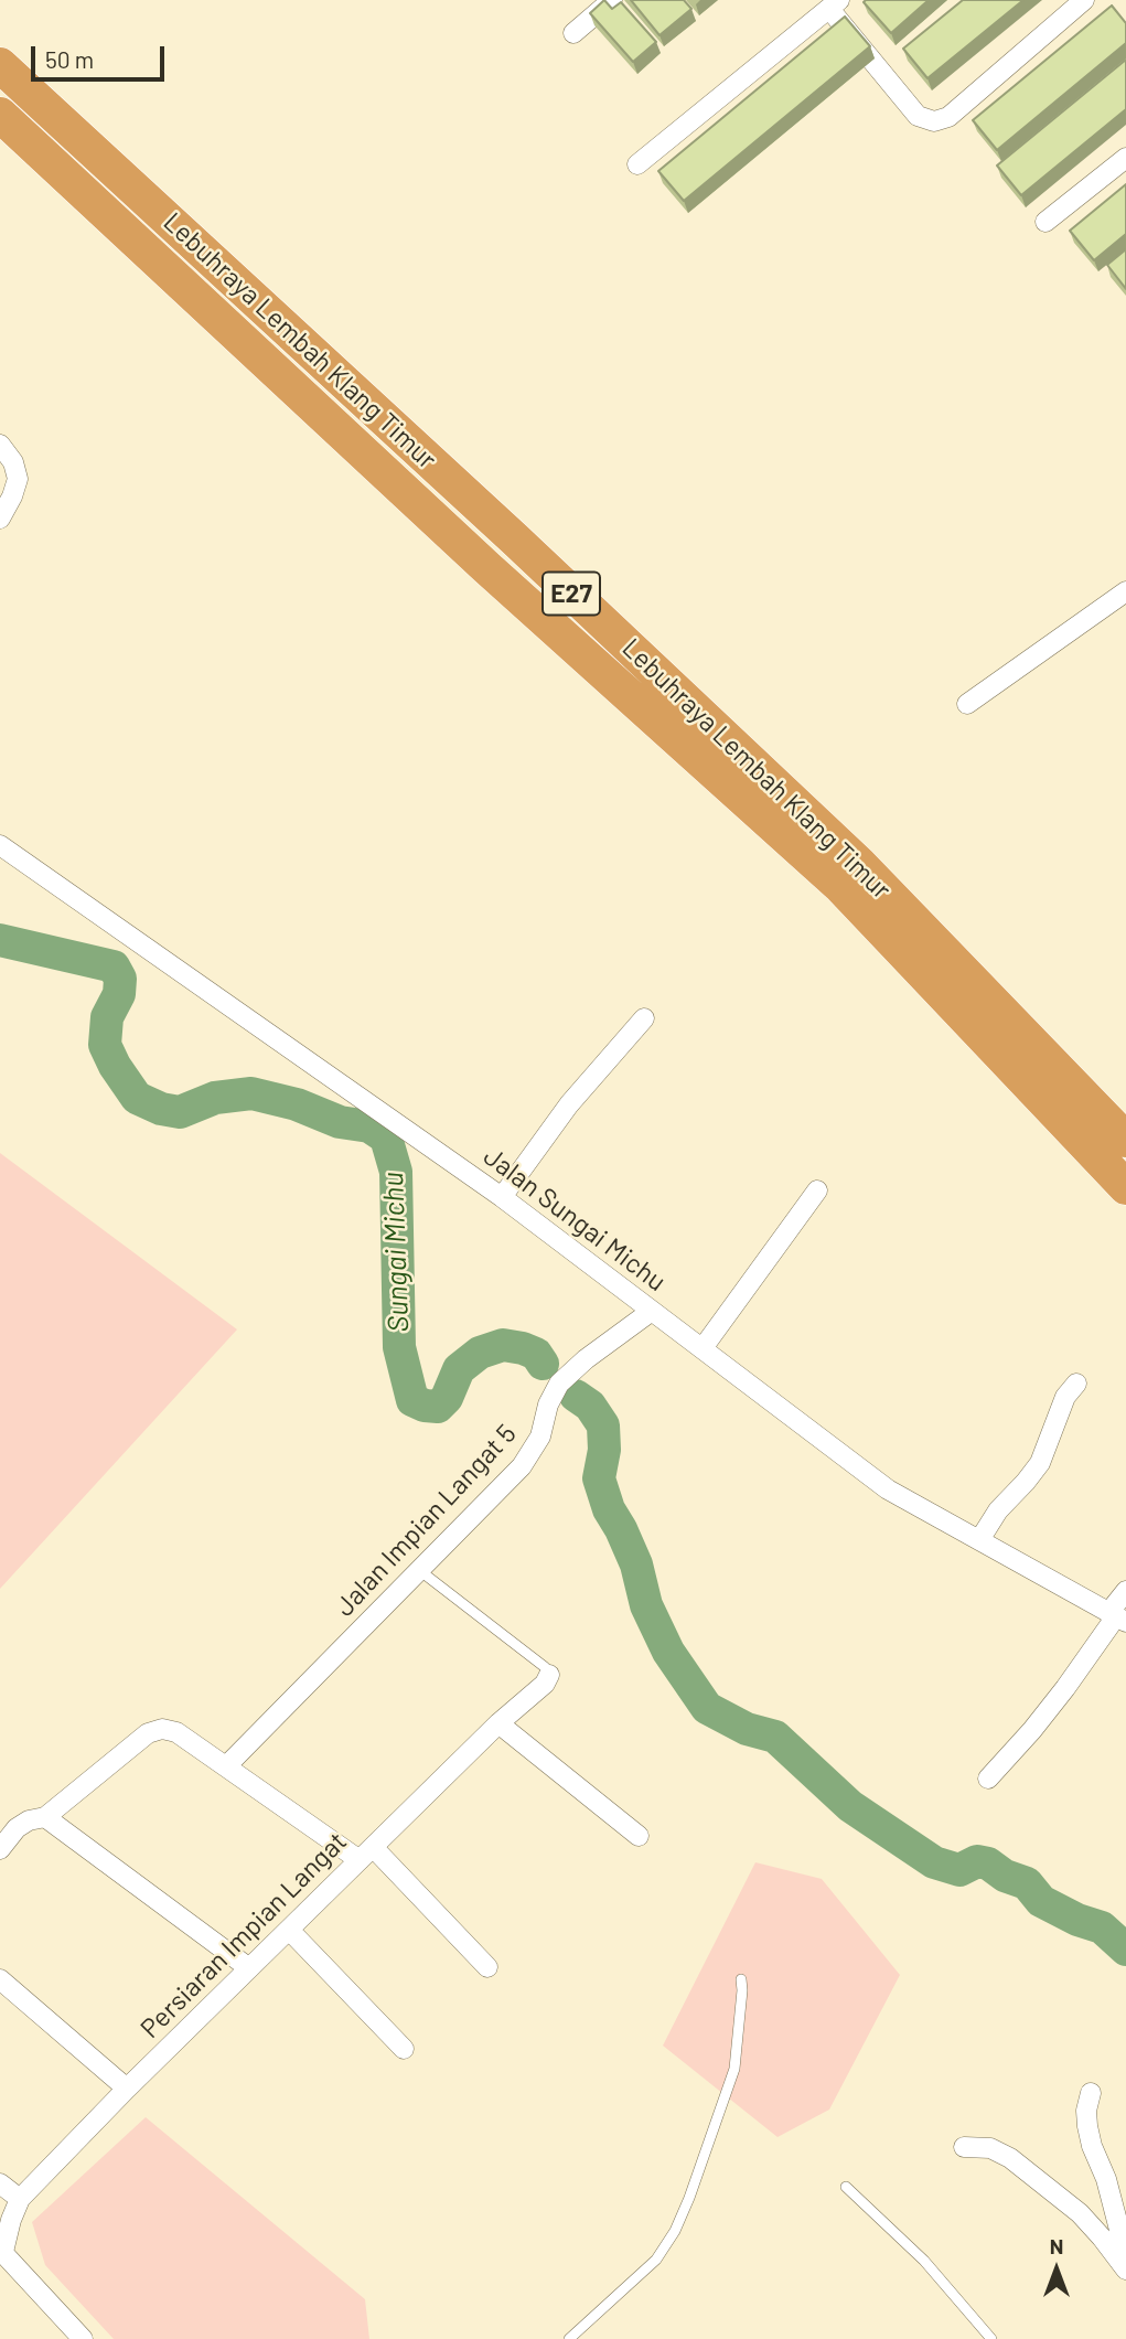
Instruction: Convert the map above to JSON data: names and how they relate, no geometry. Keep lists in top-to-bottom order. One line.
{"streets":{"highway":["Lebuhraya Lembah Klang Timur","E27"],"street":["Jalan Sungai Michu","Jalan Impian Langat 5","Persiaran Impian Langat"]},"crossings":[["Jalan Sungai Michu","Jalan Impian Langat 5"]],"water":["Sungai Michu"],"scale_bar":"50 m","north":"top"}
